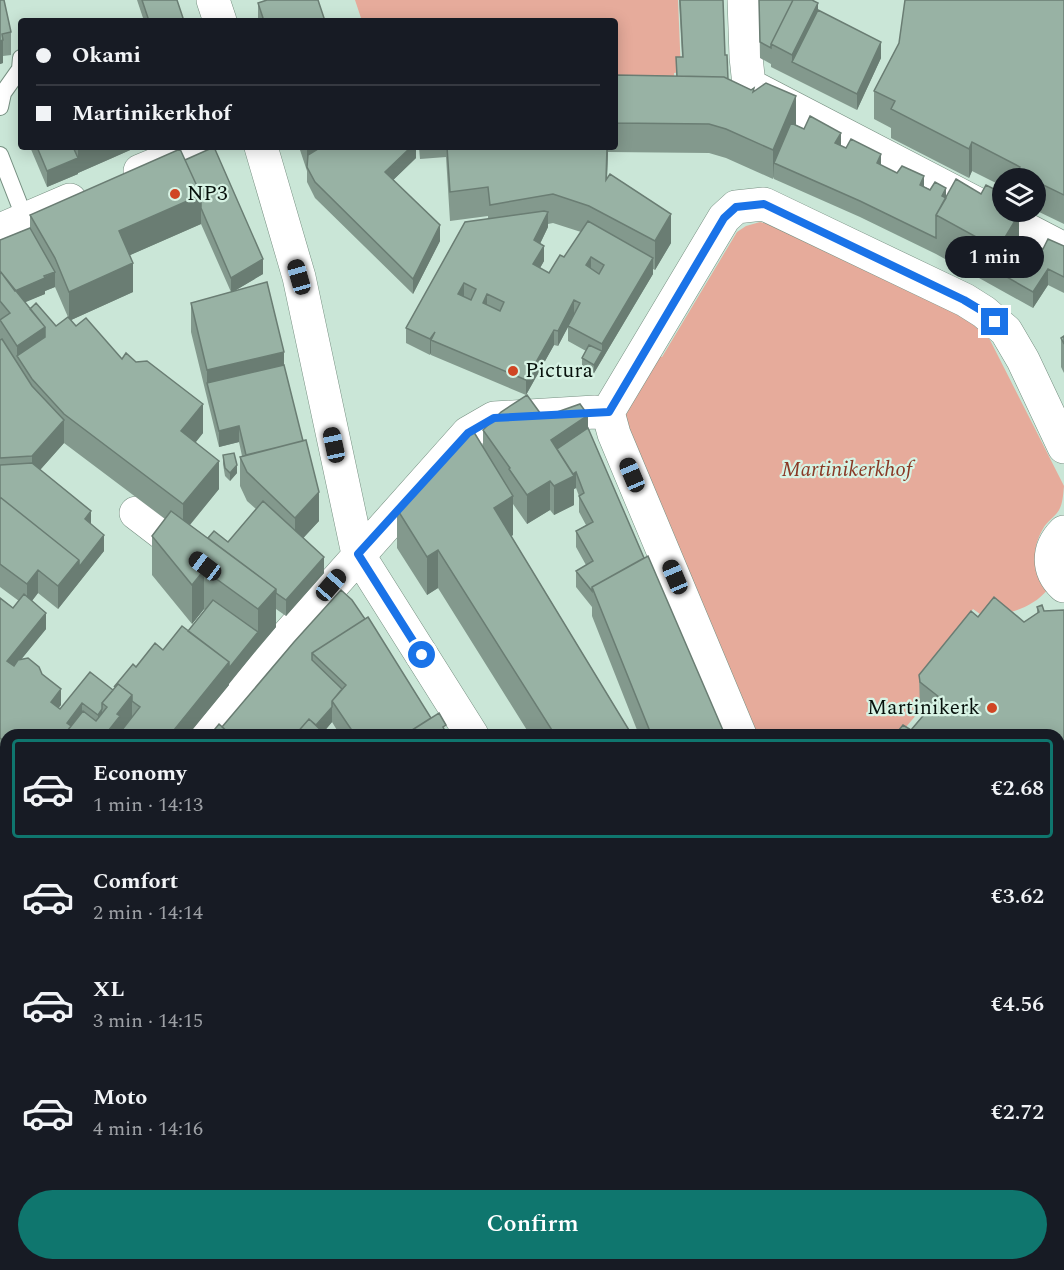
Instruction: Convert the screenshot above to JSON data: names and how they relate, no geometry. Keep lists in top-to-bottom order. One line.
{"parks":["Martinikerkhof"],"places":["NP3","Pictura","Martinikerk"],"page":{"banner":["Okami","Martinikerkhof"],"bubble":"1 min","list":[{"name":"Economy","note":"1 min · 14:13","value":"€2.68"},{"name":"Comfort","note":"2 min · 14:14","value":"€3.62"},{"name":"XL","note":"3 min · 14:15","value":"€4.56"},{"name":"Moto","note":"4 min · 14:16","value":"€2.72"}],"buttons":"Confirm"}}
